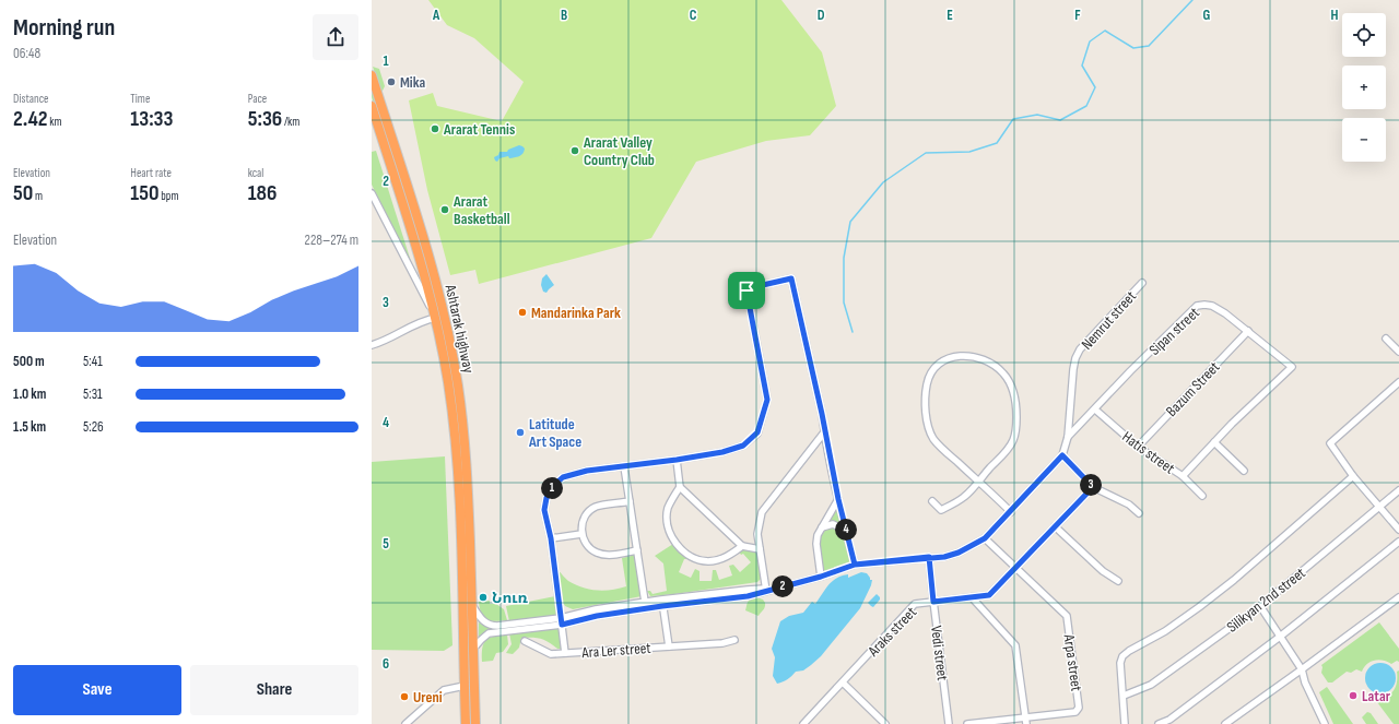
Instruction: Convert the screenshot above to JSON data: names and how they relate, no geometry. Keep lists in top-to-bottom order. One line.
{"streets":{"highway":["Ashtarak highway"],"street":["Nemrut street","Sipan street","Bazum Street","Hatis street","Silikyan 2nd street","Araks street","Ara Ler street","Vedi street","Arpa street"]},"crossings":[["Nemrut street","Sipan street"],["Sipan street","Bazum Street"],["Sipan street","Hatis street"],["Bazum Street","Hatis street"],["Araks street","Vedi street"],["Araks street","Arpa street"]],"places":["Mika","Ararat Tennis","Ararat Valley Country Club","Ararat Basketball","Mandarinka Park","Latitude Art Space","Նուռ","Latar","Ureni"],"page":{"heading":["Morning run","06:48"],"map_buttons":["+","−"],"stats":[["Distance","2.42 km"],["Time","13:33"],["Pace","5:36 /km"],["Elevation","50 m"],["Heart rate","150 bpm"],["kcal","186"]],"chart":["Elevation","228–274 m"],"list":[{"name":"500 m","note":"5:41"},{"name":"1.0 km","note":"5:31"},{"name":"1.5 km","note":"5:26"}],"pins":["3","1","4","2"],"buttons":["Save","Share"]},"grid":{"columns":["A","B","C","D","E","F","G","H"],"rows":["1","2","3","4","5","6"]}}
